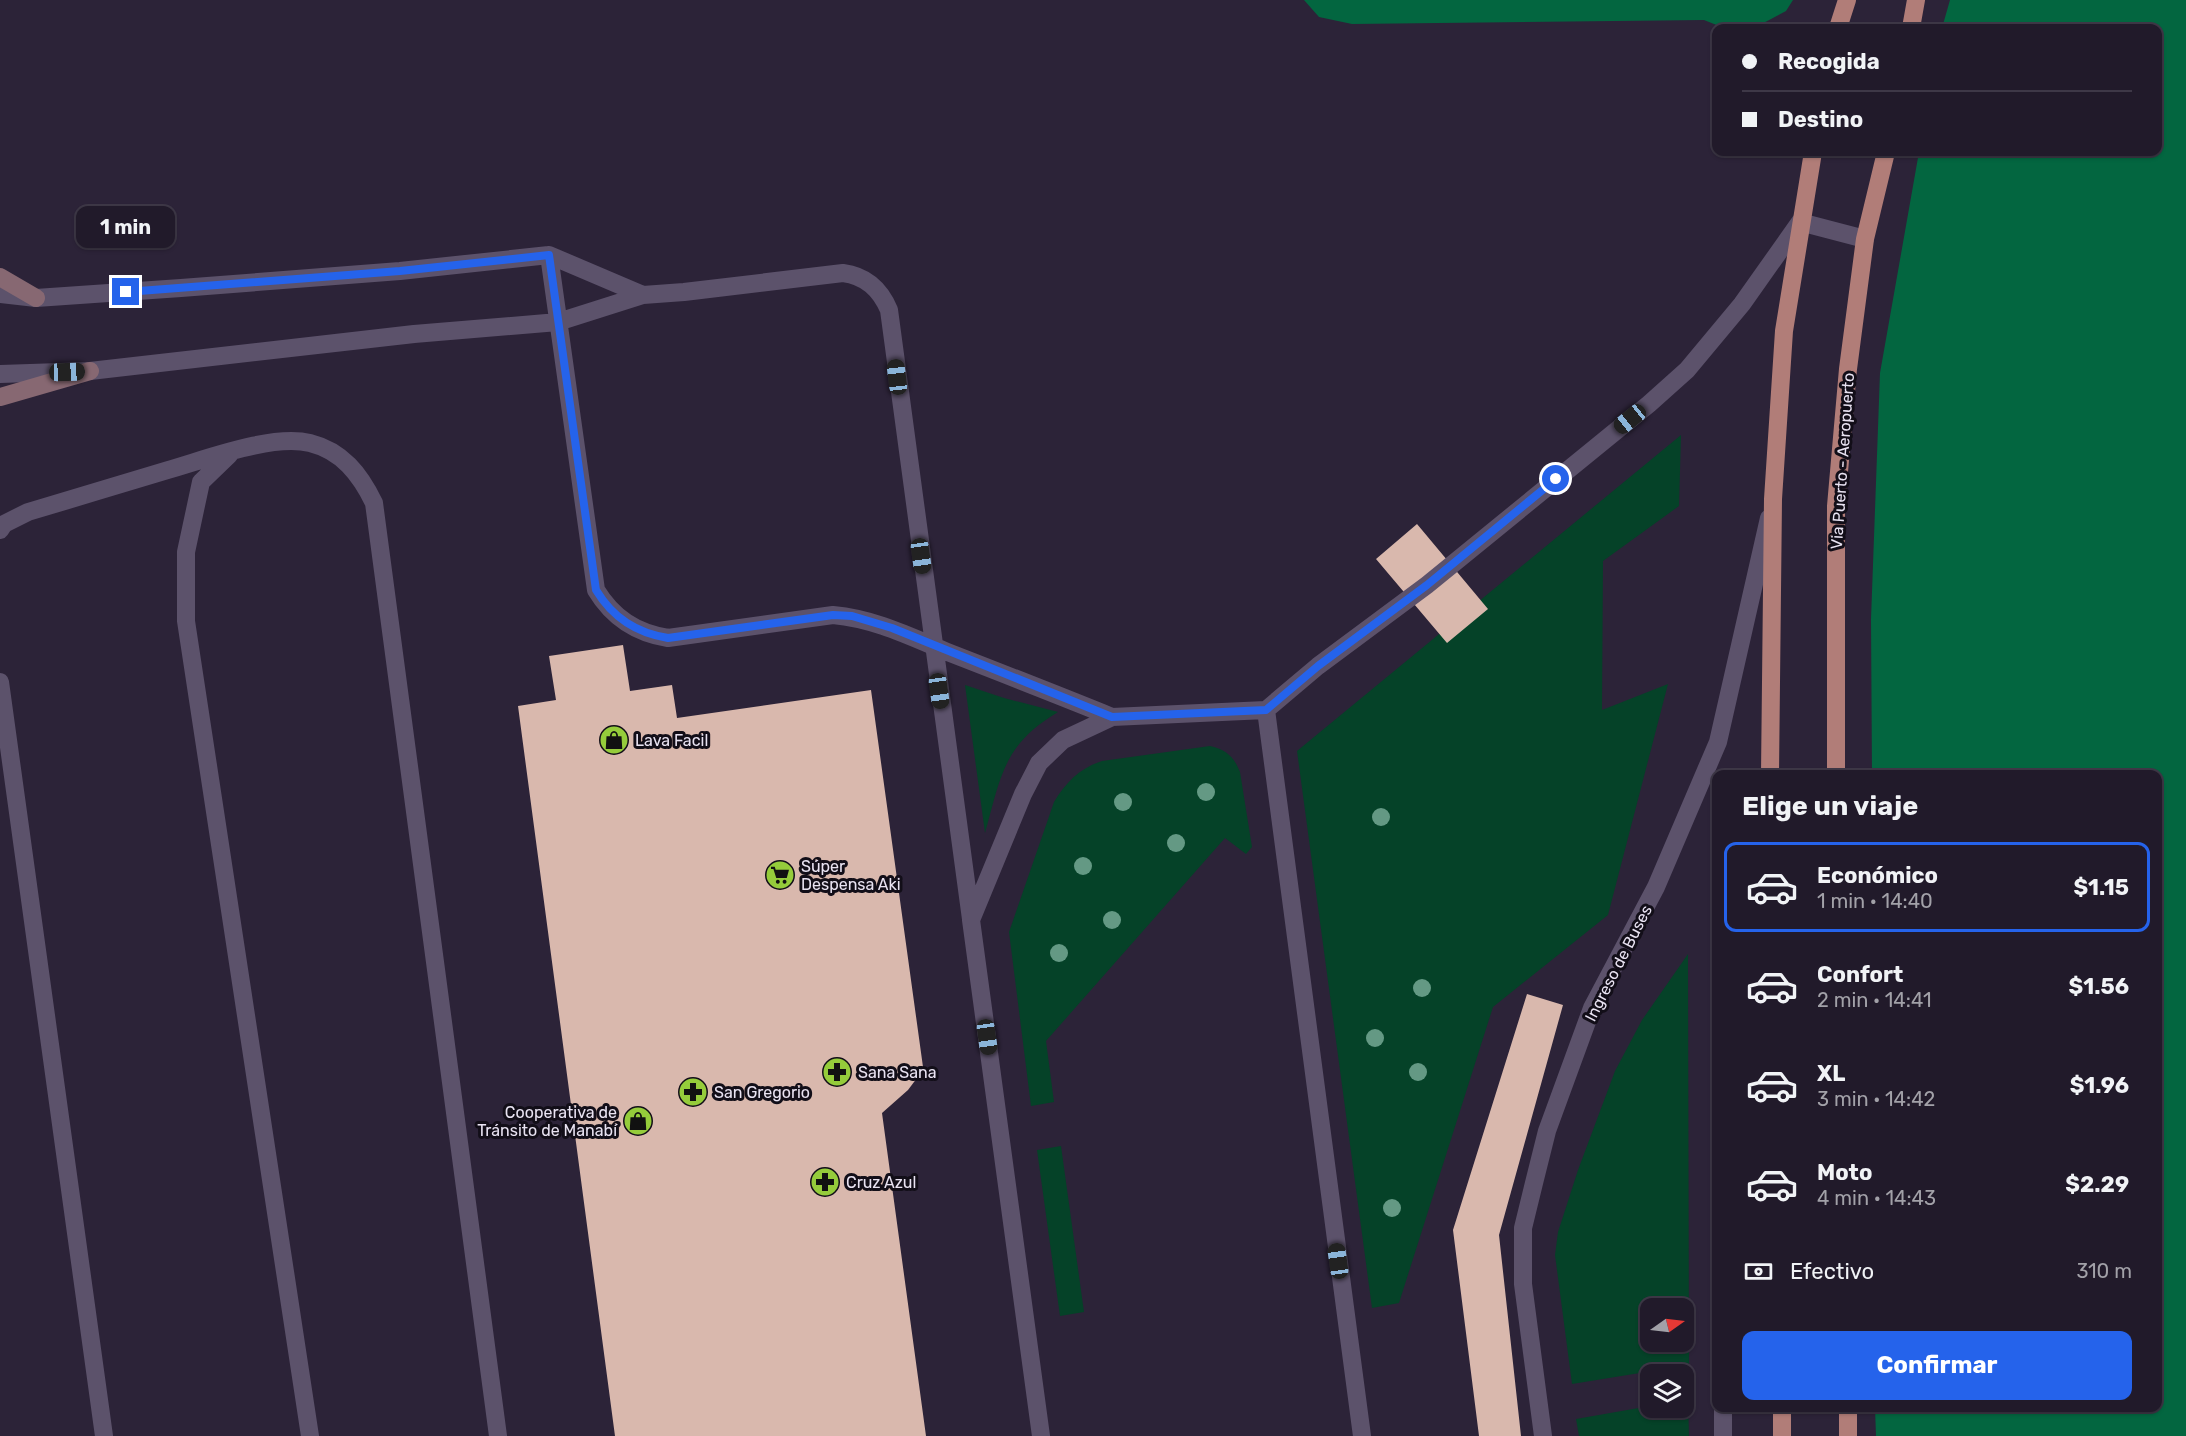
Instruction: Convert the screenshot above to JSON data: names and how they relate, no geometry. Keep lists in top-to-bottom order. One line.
{"streets":{"main road":["Via Puerto - Aeropuerto"],"lane":["Ingreso de Buses"]},"places":{"shop":["Lava Facil","Cooperativa de Tránsito de Manabí"],"supermarket":["Súper Despensa Aki"],"pharmacy":["Sana Sana","San Gregorio","Cruz Azul"]},"north":"right","page":{"banner":["Recogida","Destino"],"bubble":"1 min","heading":"Elige un viaje","list":[{"name":"Económico","note":"1 min · 14:40","value":"$1.15"},{"name":"Confort","note":"2 min · 14:41","value":"$1.56"},{"name":"XL","note":"3 min · 14:42","value":"$1.96"},{"name":"Moto","note":"4 min · 14:43","value":"$2.29"}],"pay":["Efectivo","310 m"],"buttons":"Confirmar"}}
